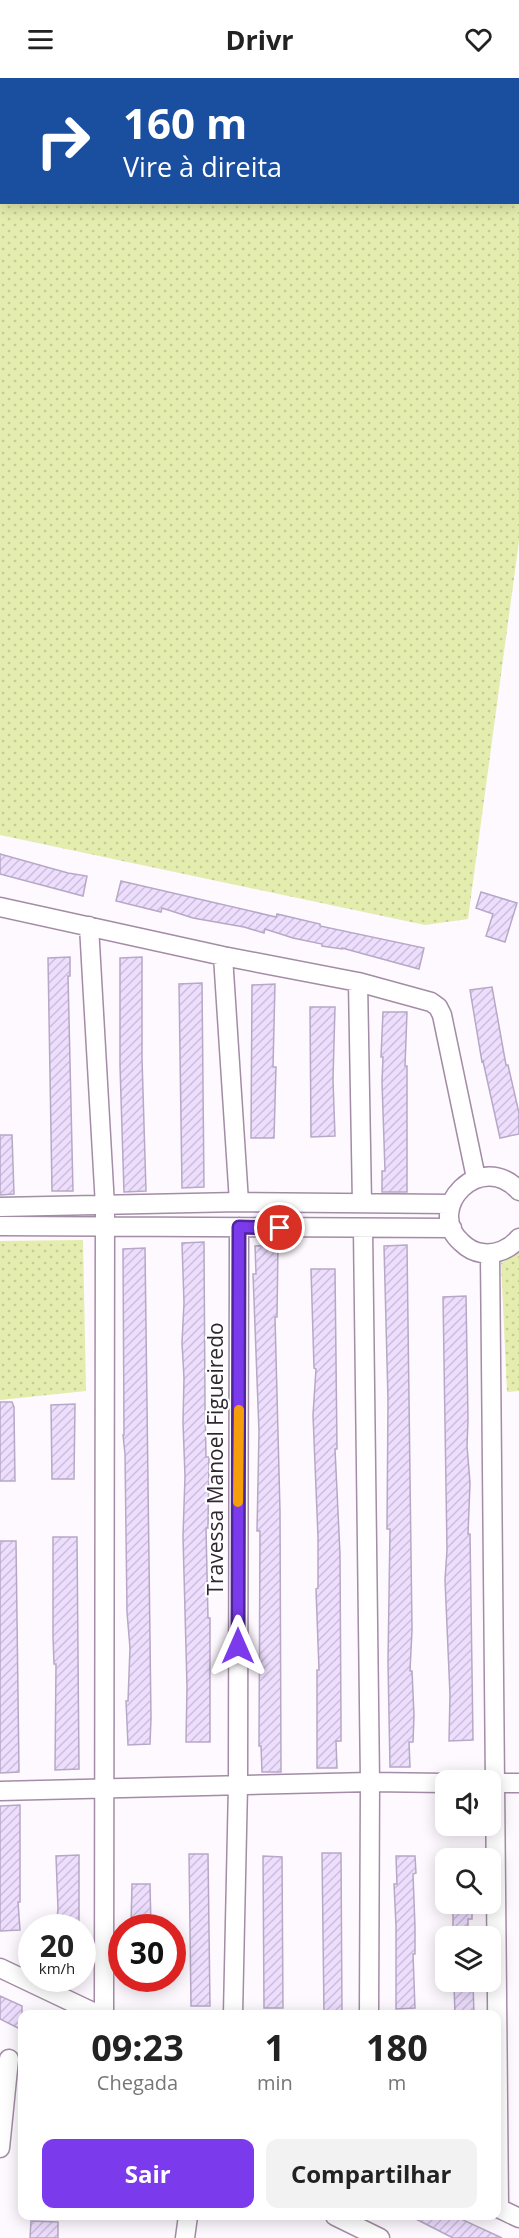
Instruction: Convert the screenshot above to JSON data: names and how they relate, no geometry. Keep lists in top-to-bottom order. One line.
{"streets":{"street":["Travessa Manoel Figueiredo"]},"page":{"header":"Drivr","turn":["160 m","Vire à direita"],"speed":"20 km/h","limit":"30","eta":["09:23","Chegada","1","min","180","m"],"buttons":["Sair","Compartilhar"]}}
